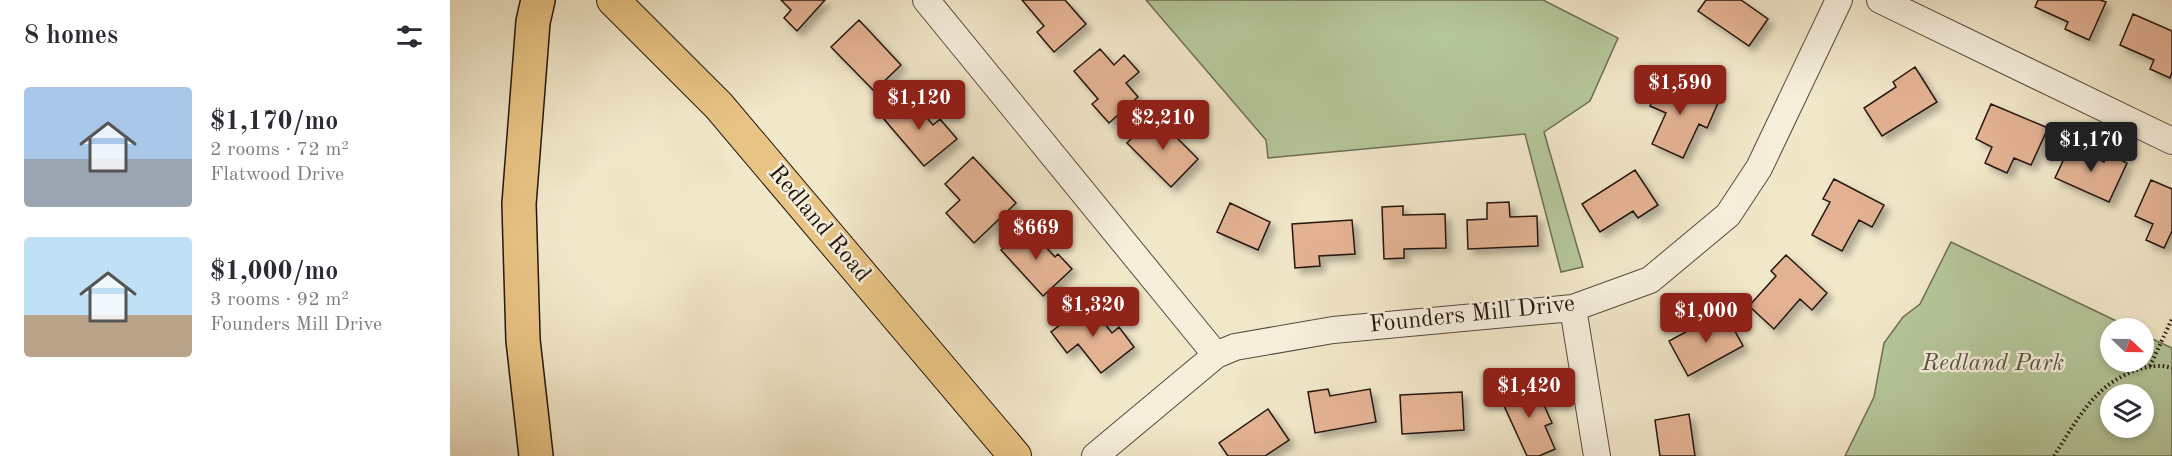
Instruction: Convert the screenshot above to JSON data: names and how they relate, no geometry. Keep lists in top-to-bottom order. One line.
{"streets":{"main road":["Redland Road"],"street":["Founders Mill Drive"]},"parks":["Redland Park"],"north":"right","page":{"heading":"8 homes","price":["$1,590","$1,120","$2,210","$1,170","$669","$1,320","$1,000","$1,420"],"list":[{"name":"$1,170/mo","note":"2 rooms · 72 m² · Flatwood Drive"},{"name":"$1,000/mo","note":"3 rooms · 92 m² · Founders Mill Drive"}]}}
